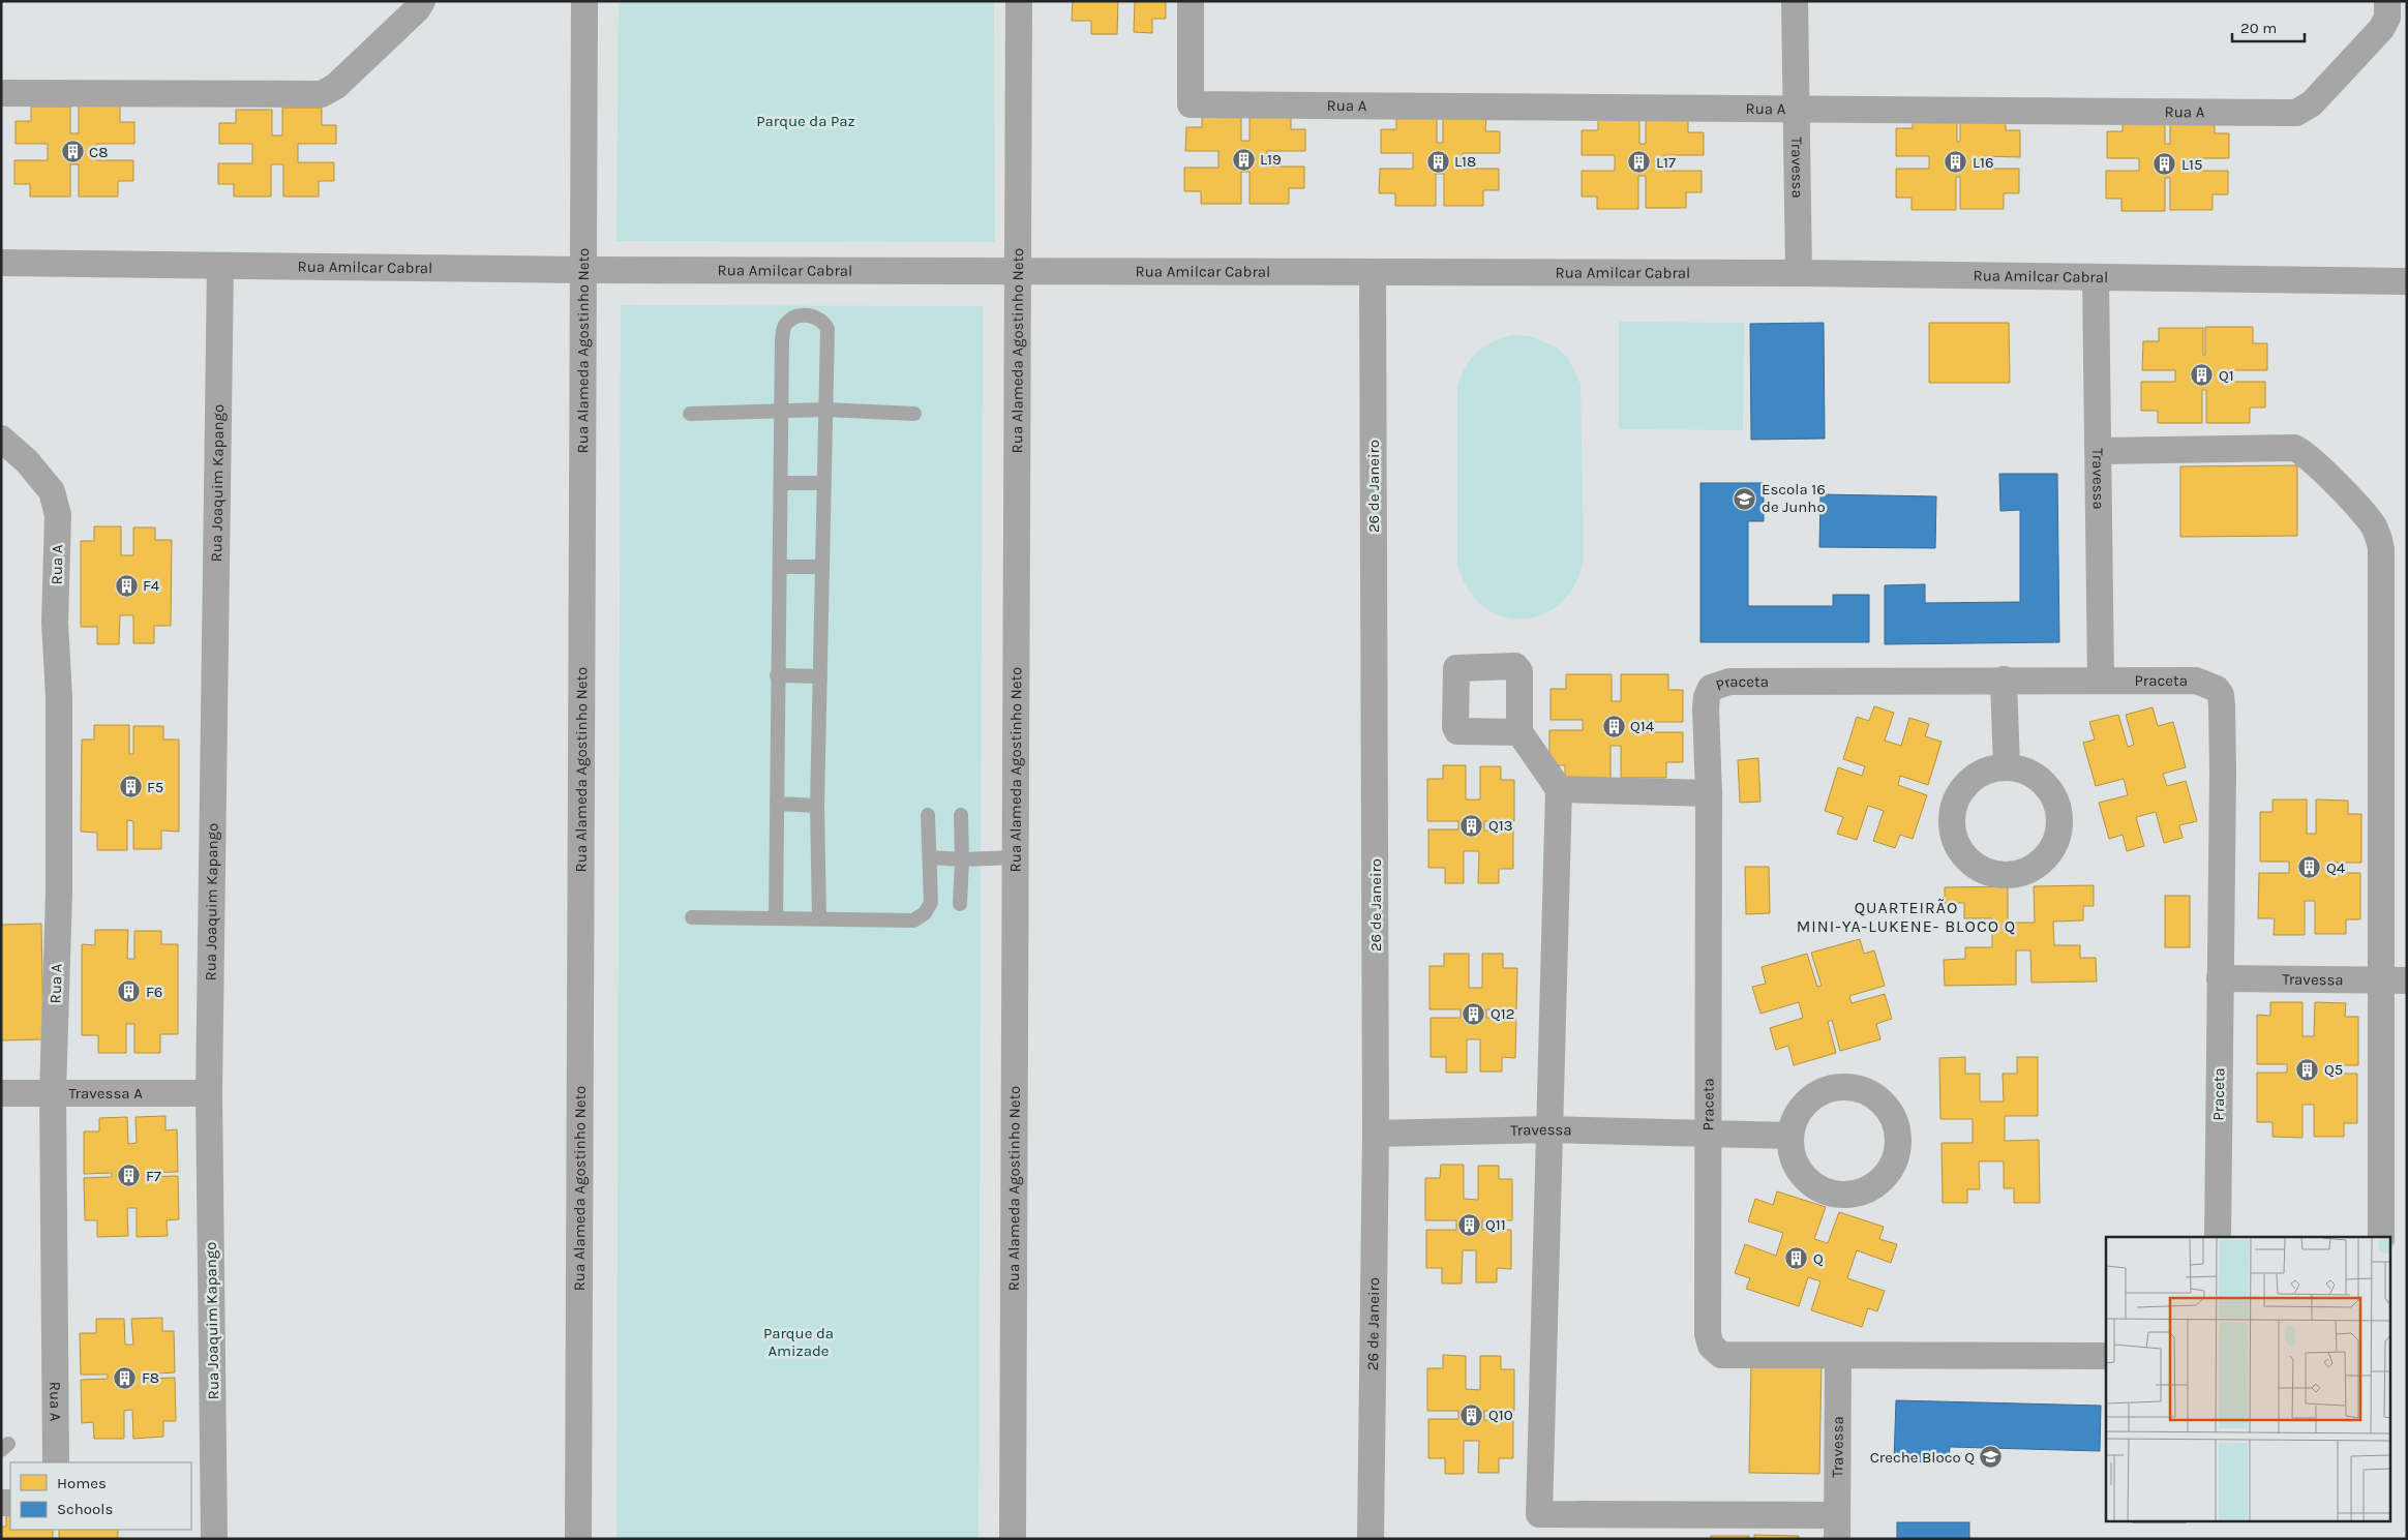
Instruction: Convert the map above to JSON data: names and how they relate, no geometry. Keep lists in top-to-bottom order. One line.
{"streets":{"street":["Rua A","Travessa","Rua Amilcar Cabral","Rua Alameda Agostinho Neto","Rua Joaquim Kapango","26 de Janeiro","Praceta","Travessa A"]},"crossings":[["Rua A","Travessa"],["Rua A","Travessa A"],["Travessa","Rua Amilcar Cabral"],["Travessa","26 de Janeiro"],["Travessa","Praceta"],["Rua Amilcar Cabral","Rua Alameda Agostinho Neto"],["Rua Amilcar Cabral","Rua Joaquim Kapango"],["Rua Amilcar Cabral","26 de Janeiro"],["Rua Joaquim Kapango","Travessa A"]],"districts":["QUARTEIRÃO MINI-YA-LUKENE- BLOCO Q"],"parks":["Parque da Paz","Parque da Amizade"],"places":{"building":["C8","L19","L18","L17","L16","L15","Q1","F4","Q14","F5","Q13","Q4","F6","Q12","Q5","F7","Q11","Q","F8","Q10"],"school or university":["Escola 16 de Junho","Creche Bloco Q"]},"legend":["Homes","Schools"],"scale_bar":"20 m"}
